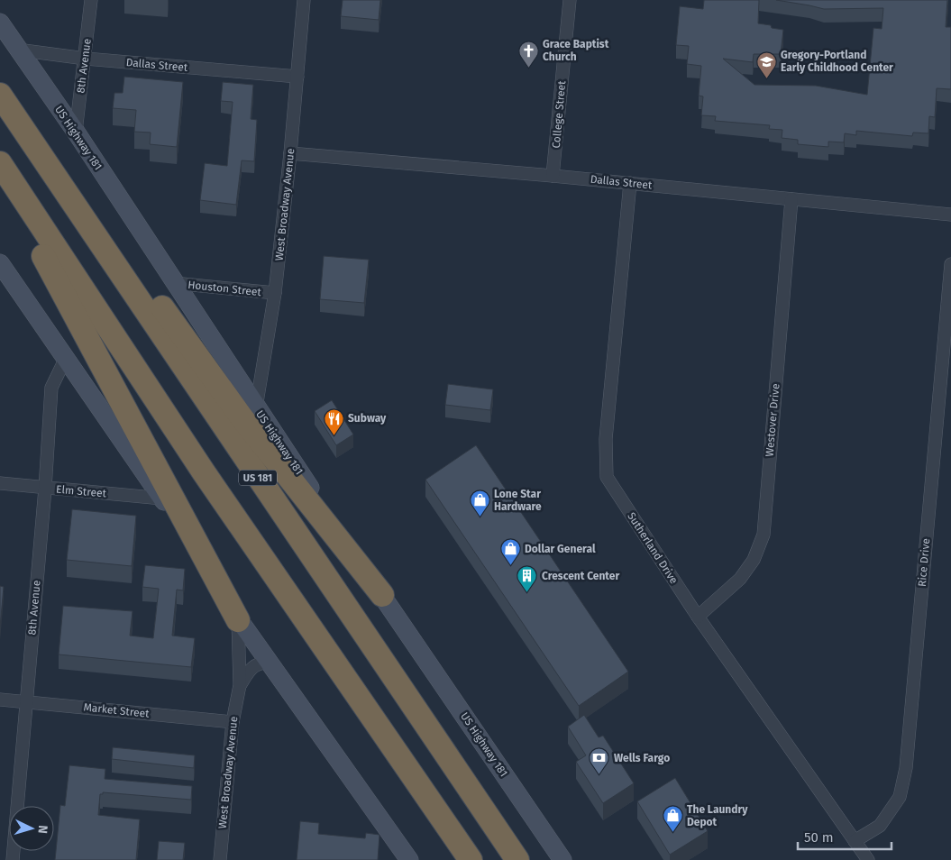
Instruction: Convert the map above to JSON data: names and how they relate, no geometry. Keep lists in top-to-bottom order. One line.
{"streets":{"highway":["US 181"],"main road":["US Highway 181"],"street":["Dallas Street","8th Avenue","College Street","West Broadway Avenue","Houston Street","Westover Drive","Elm Street","Sutherland Drive","Rice Drive","Market Street"]},"crossings":[["Dallas Street","8th Avenue"],["Dallas Street","College Street"],["Dallas Street","US Highway 181"],["Dallas Street","West Broadway Avenue"],["Dallas Street","Westover Drive"],["Dallas Street","Sutherland Drive"],["8th Avenue","US Highway 181"],["8th Avenue","Elm Street"],["8th Avenue","Market Street"],["US Highway 181","West Broadway Avenue"],["US Highway 181","Houston Street"],["West Broadway Avenue","Houston Street"],["West Broadway Avenue","Market Street"],["Westover Drive","Sutherland Drive"],["Sutherland Drive","Rice Drive"]],"places":{"church":["Grace Baptist Church"],"school or university":["Gregory-Portland Early Childhood Center"],"restaurant":["Subway"],"shop":["Lone Star Hardware","Dollar General","The Laundry Depot"],"building":["Crescent Center"],"bank":["Wells Fargo"]},"scale_bar":"50 m","north":"right"}
